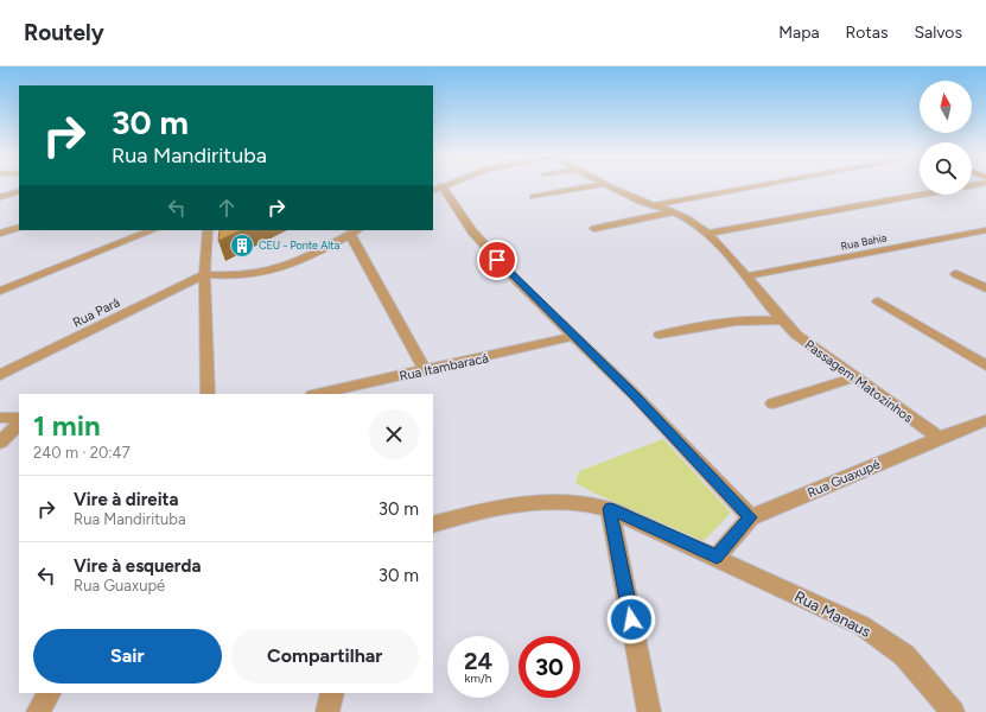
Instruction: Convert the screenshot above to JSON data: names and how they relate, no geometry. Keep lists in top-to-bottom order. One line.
{"streets":{"street":["Rua Bahia","Rua Pará","Rua Itambaracá","Passagem Matozinhos","Rua Guaxupé","Rua Manaus"]},"crossings":[["Rua Bahia","Passagem Matozinhos"],["Passagem Matozinhos","Rua Guaxupé"],["Rua Guaxupé","Rua Manaus"]],"places":{"building":["CEU - Ponte Alta"]},"north":"top","page":{"header":"Routely","nav":["Mapa","Rotas","Salvos"],"turn":["30 m","Rua Mandirituba"],"heading":["1 min","240 m · 20:47"],"list":[{"name":"Vire à direita","note":"Rua Mandirituba","value":"30 m"},{"name":"Vire à esquerda","note":"Rua Guaxupé","value":"30 m"}],"buttons":["Sair","Compartilhar"],"speed":"24 km/h","limit":"30"}}
